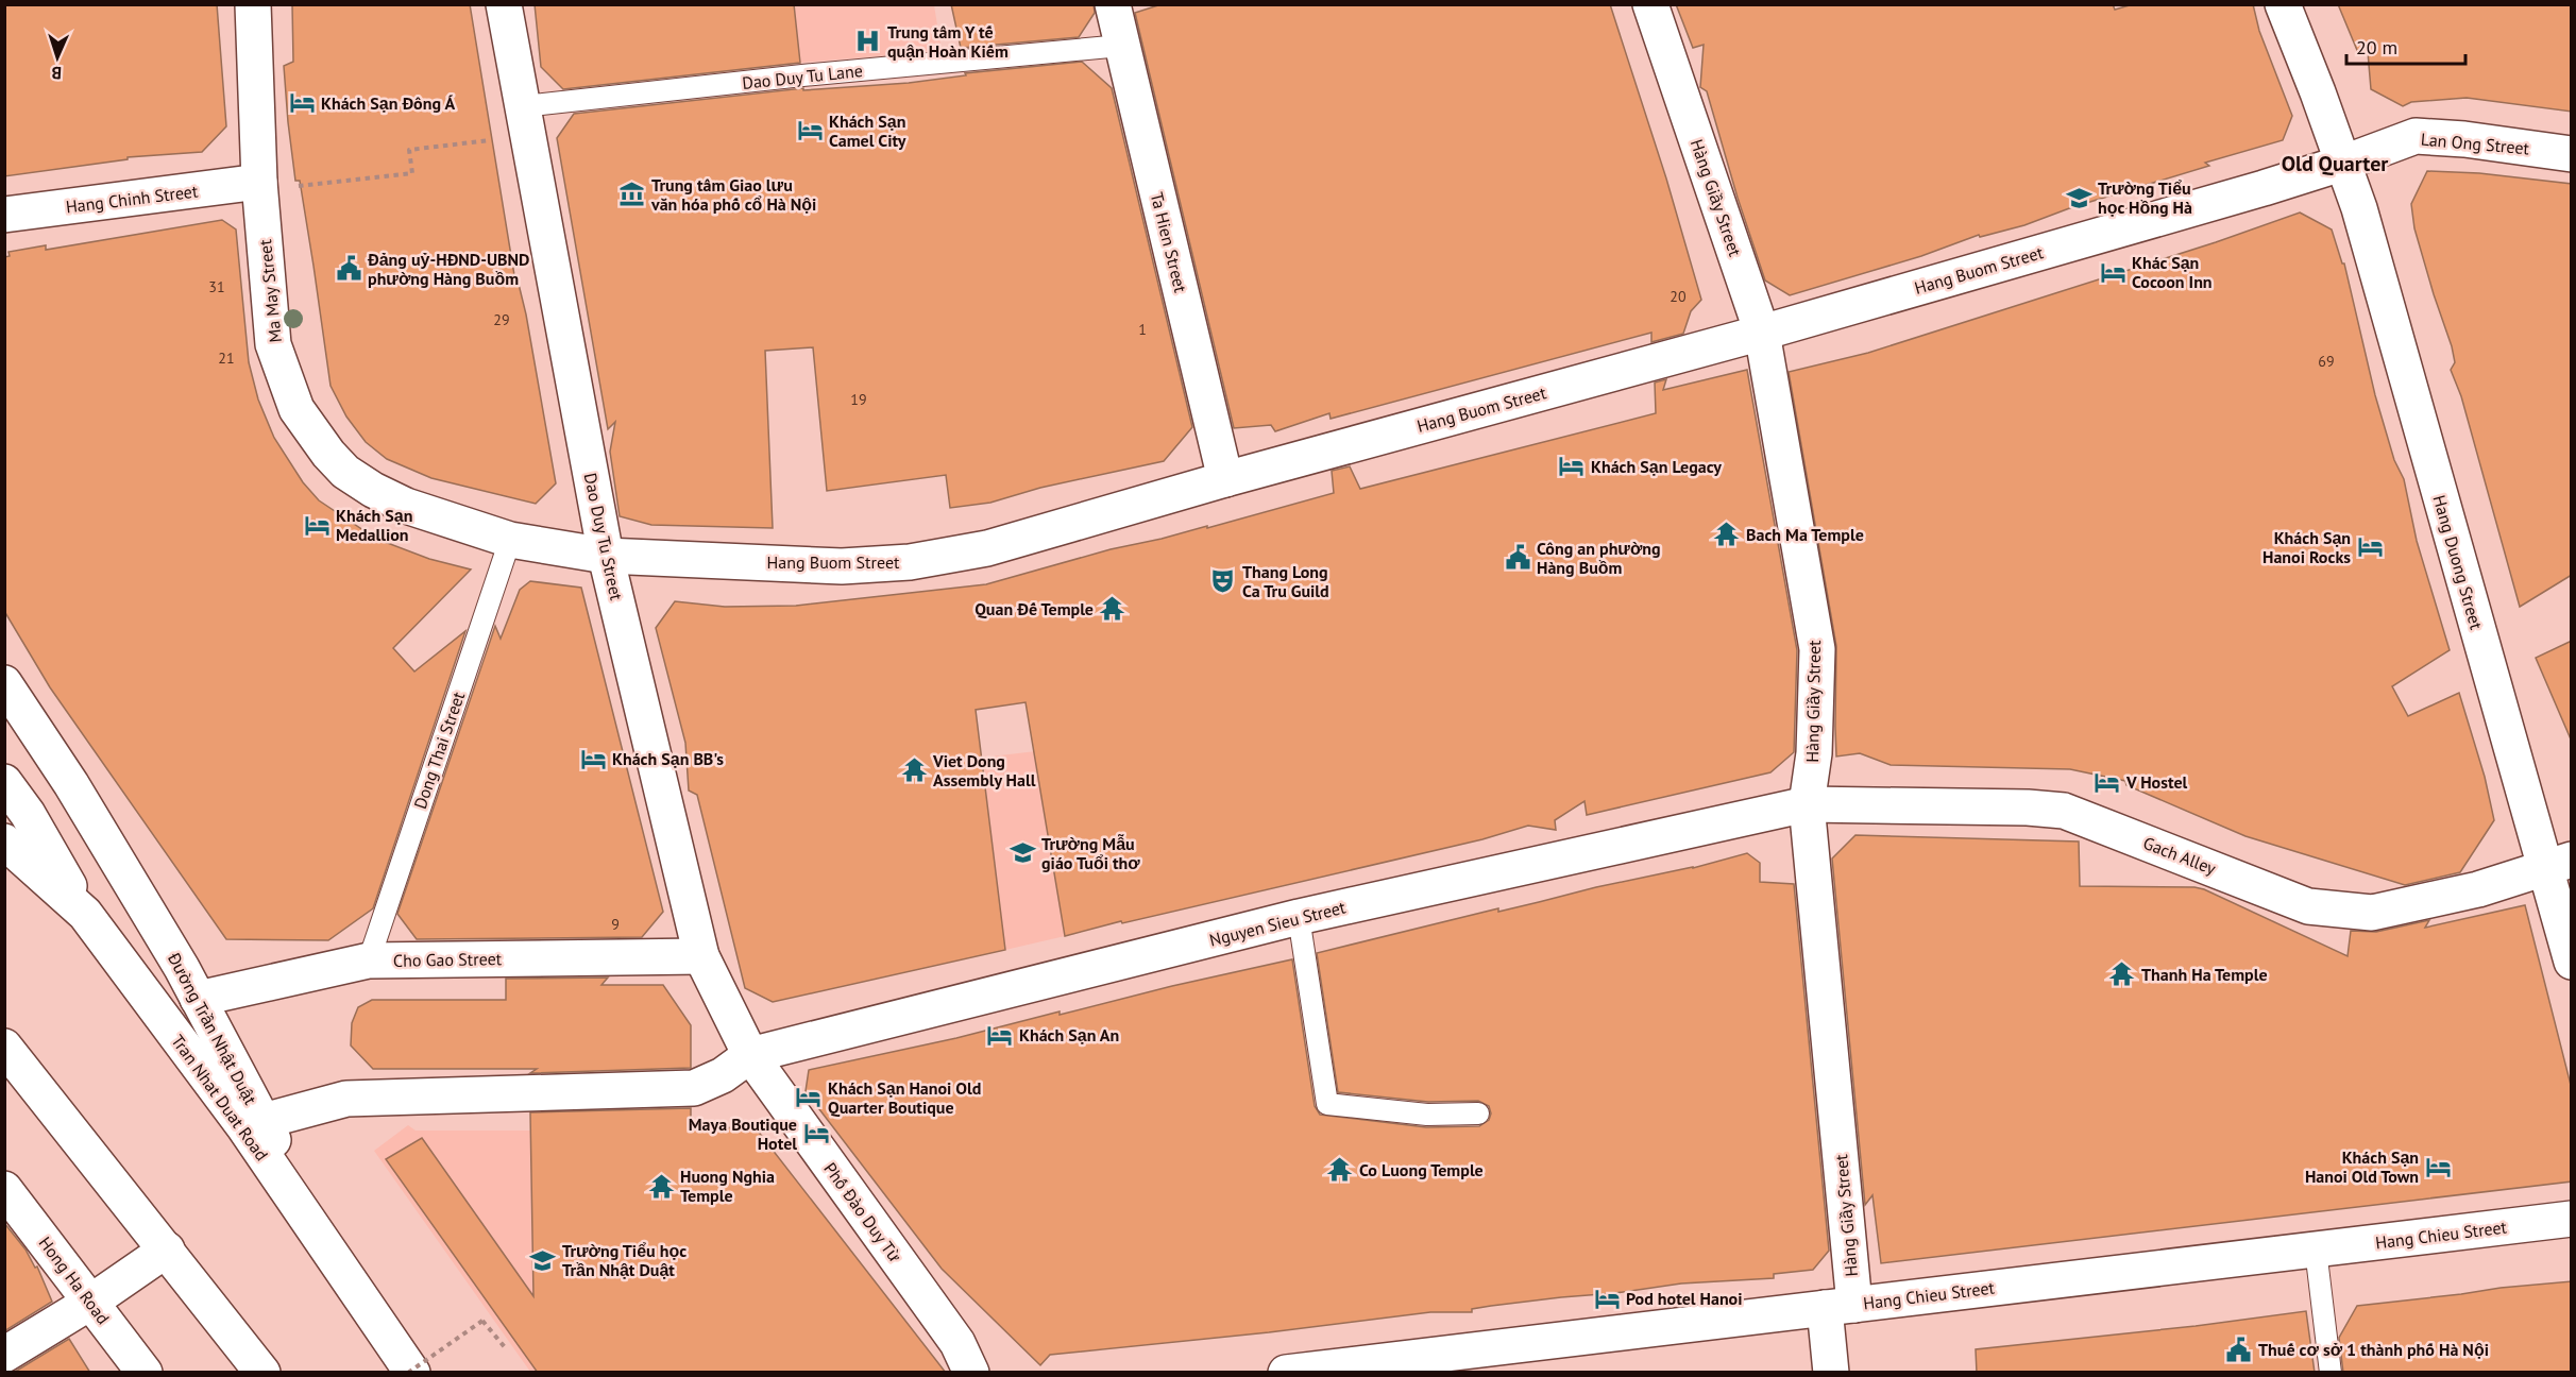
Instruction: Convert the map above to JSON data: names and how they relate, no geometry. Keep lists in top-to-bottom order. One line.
{"streets":{"street":["Lan Ong Street","Hàng Giầy Street","Hang Chinh Street","Ta Hien Street","Hang Buom Street","Ma May Street","Dao Duy Tu Street","Hang Duong Street","Gach Alley","Nguyen Sieu Street","Cho Gao Street","Đường Trần Nhật Duật","Tran Nhat Duat Road","Phố Đào Duy Từ","Hang Chieu Street","Hong Ha Road"],"lane":["Dao Duy Tu Lane","Dong Thai Street"]},"crossings":[["Dao Duy Tu Lane","Ta Hien Street"],["Dao Duy Tu Lane","Dao Duy Tu Street"],["Lan Ong Street","Hang Buom Street"],["Lan Ong Street","Hang Duong Street"],["Hàng Giầy Street","Hang Buom Street"],["Hàng Giầy Street","Gach Alley"],["Hàng Giầy Street","Nguyen Sieu Street"],["Hàng Giầy Street","Hang Chieu Street"],["Hang Chinh Street","Ma May Street"],["Ta Hien Street","Hang Buom Street"],["Hang Buom Street","Ma May Street"],["Hang Buom Street","Dao Duy Tu Street"],["Hang Buom Street","Hang Duong Street"],["Ma May Street","Dao Duy Tu Street"],["Ma May Street","Dong Thai Street"],["Dao Duy Tu Street","Nguyen Sieu Street"],["Dao Duy Tu Street","Cho Gao Street"],["Dao Duy Tu Street","Phố Đào Duy Từ"],["Hang Duong Street","Gach Alley"],["Dong Thai Street","Cho Gao Street"],["Gach Alley","Nguyen Sieu Street"],["Nguyen Sieu Street","Phố Đào Duy Từ"],["Cho Gao Street","Đường Trần Nhật Duật"],["Đường Trần Nhật Duật","Tran Nhat Duat Road"]],"districts":["Old Quarter"],"places":{"hospital":["Trung tâm Y tế quận Hoàn Kiếm"],"hotel":["Khách Sạn Đông Á","Khách Sạn Camel City","Khác Sạn Cocoon Inn","Khách Sạn Legacy","Khách Sạn Medallion","Khách Sạn Hanoi Rocks","Khách Sạn BB's","V Hostel","Khách Sạn An","Khách Sạn Hanoi Old Quarter Boutique","Maya Boutique Hotel","Khách Sạn Hanoi Old Town","Pod hotel Hanoi"],"museum":["Trung tâm Giao lưu văn hóa phố cổ Hà Nội"],"school or university":["Trường Tiểu học Hồng Hà","Trường Mẫu giáo Tuổi thơ","Trường Tiểu học Trần Nhật Duật"],"public building":["Đảng uỷ-HĐND-UBND phường Hàng Buồm","Công an phường Hàng Buồm","Thuế cơ sở 1 thành phố Hà Nội"],"temple":["Bach Ma Temple","Quan Đế Temple","Viet Dong Assembly Hall","Thanh Ha Temple","Co Luong Temple","Huong Nghia Temple"],"theatre":["Thang Long Ca Tru Guild"]},"house_numbers":["31","20","29","1","21","69","19","9"],"scale_bar":"20 m","north":"bottom"}
